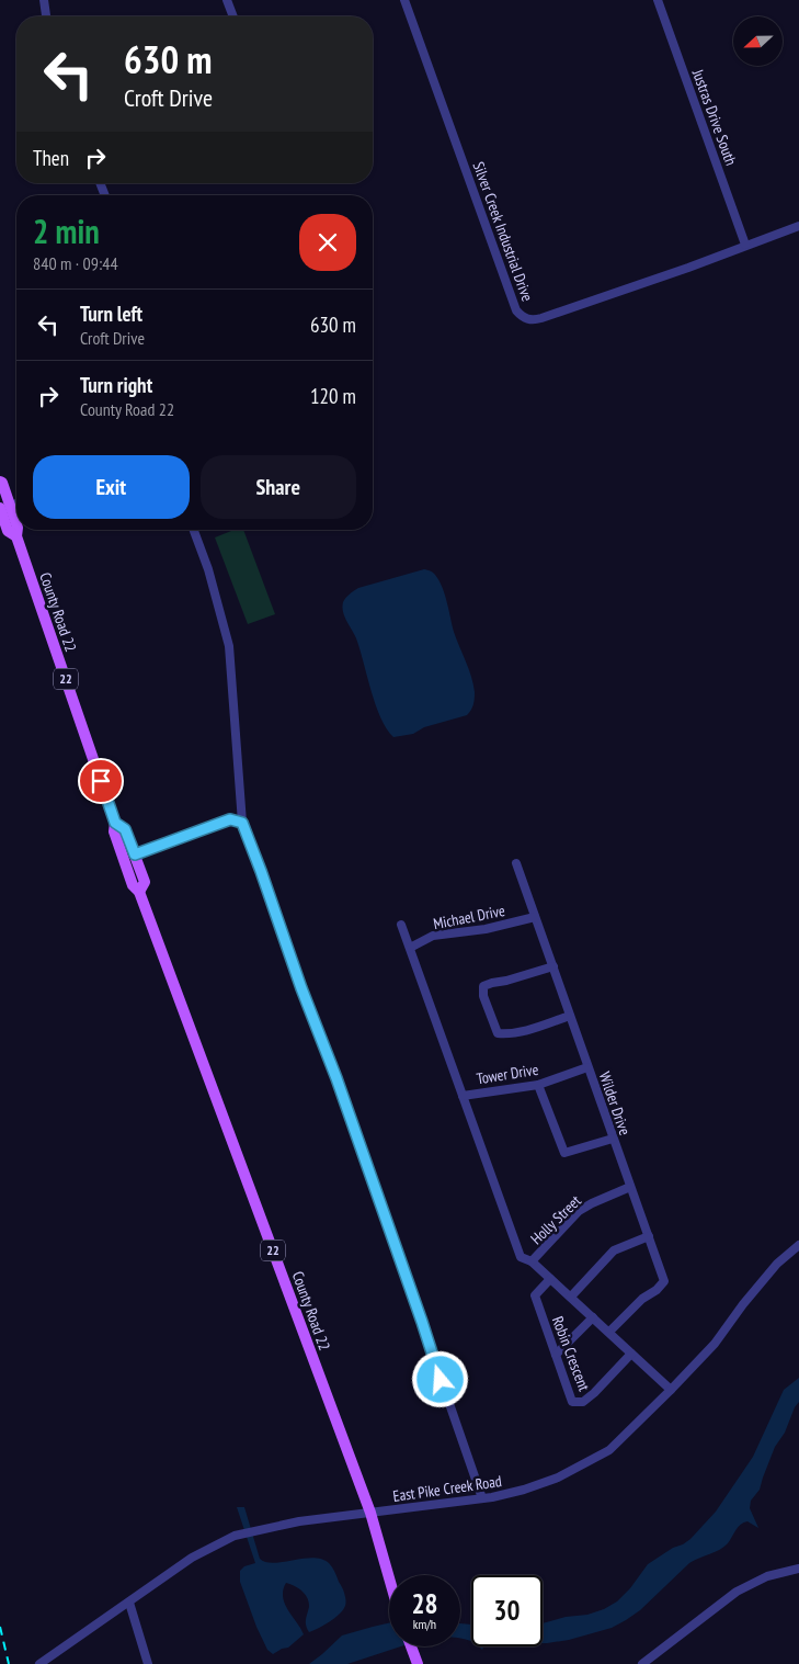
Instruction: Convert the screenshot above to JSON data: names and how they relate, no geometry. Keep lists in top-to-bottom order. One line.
{"streets":{"main road":["County Road 22","22"],"street":["Justras Drive South","Silver Creek Industrial Drive","Michael Drive","Tower Drive","Wilder Drive","Holly Street","Robin Crescent","East Pike Creek Road"]},"crossings":[["Justras Drive South","Silver Creek Industrial Drive"],["County Road 22","East Pike Creek Road"],["Michael Drive","Wilder Drive"],["Tower Drive","Wilder Drive"],["Wilder Drive","Holly Street"]],"north":"left","page":{"turn":["630 m","Croft Drive"],"then":"Then","heading":["2 min","840 m · 09:44"],"list":[{"name":"Turn left","note":"Croft Drive","value":"630 m"},{"name":"Turn right","note":"County Road 22","value":"120 m"}],"buttons":["Exit","Share"],"speed":"28 km/h","limit":"30"}}
